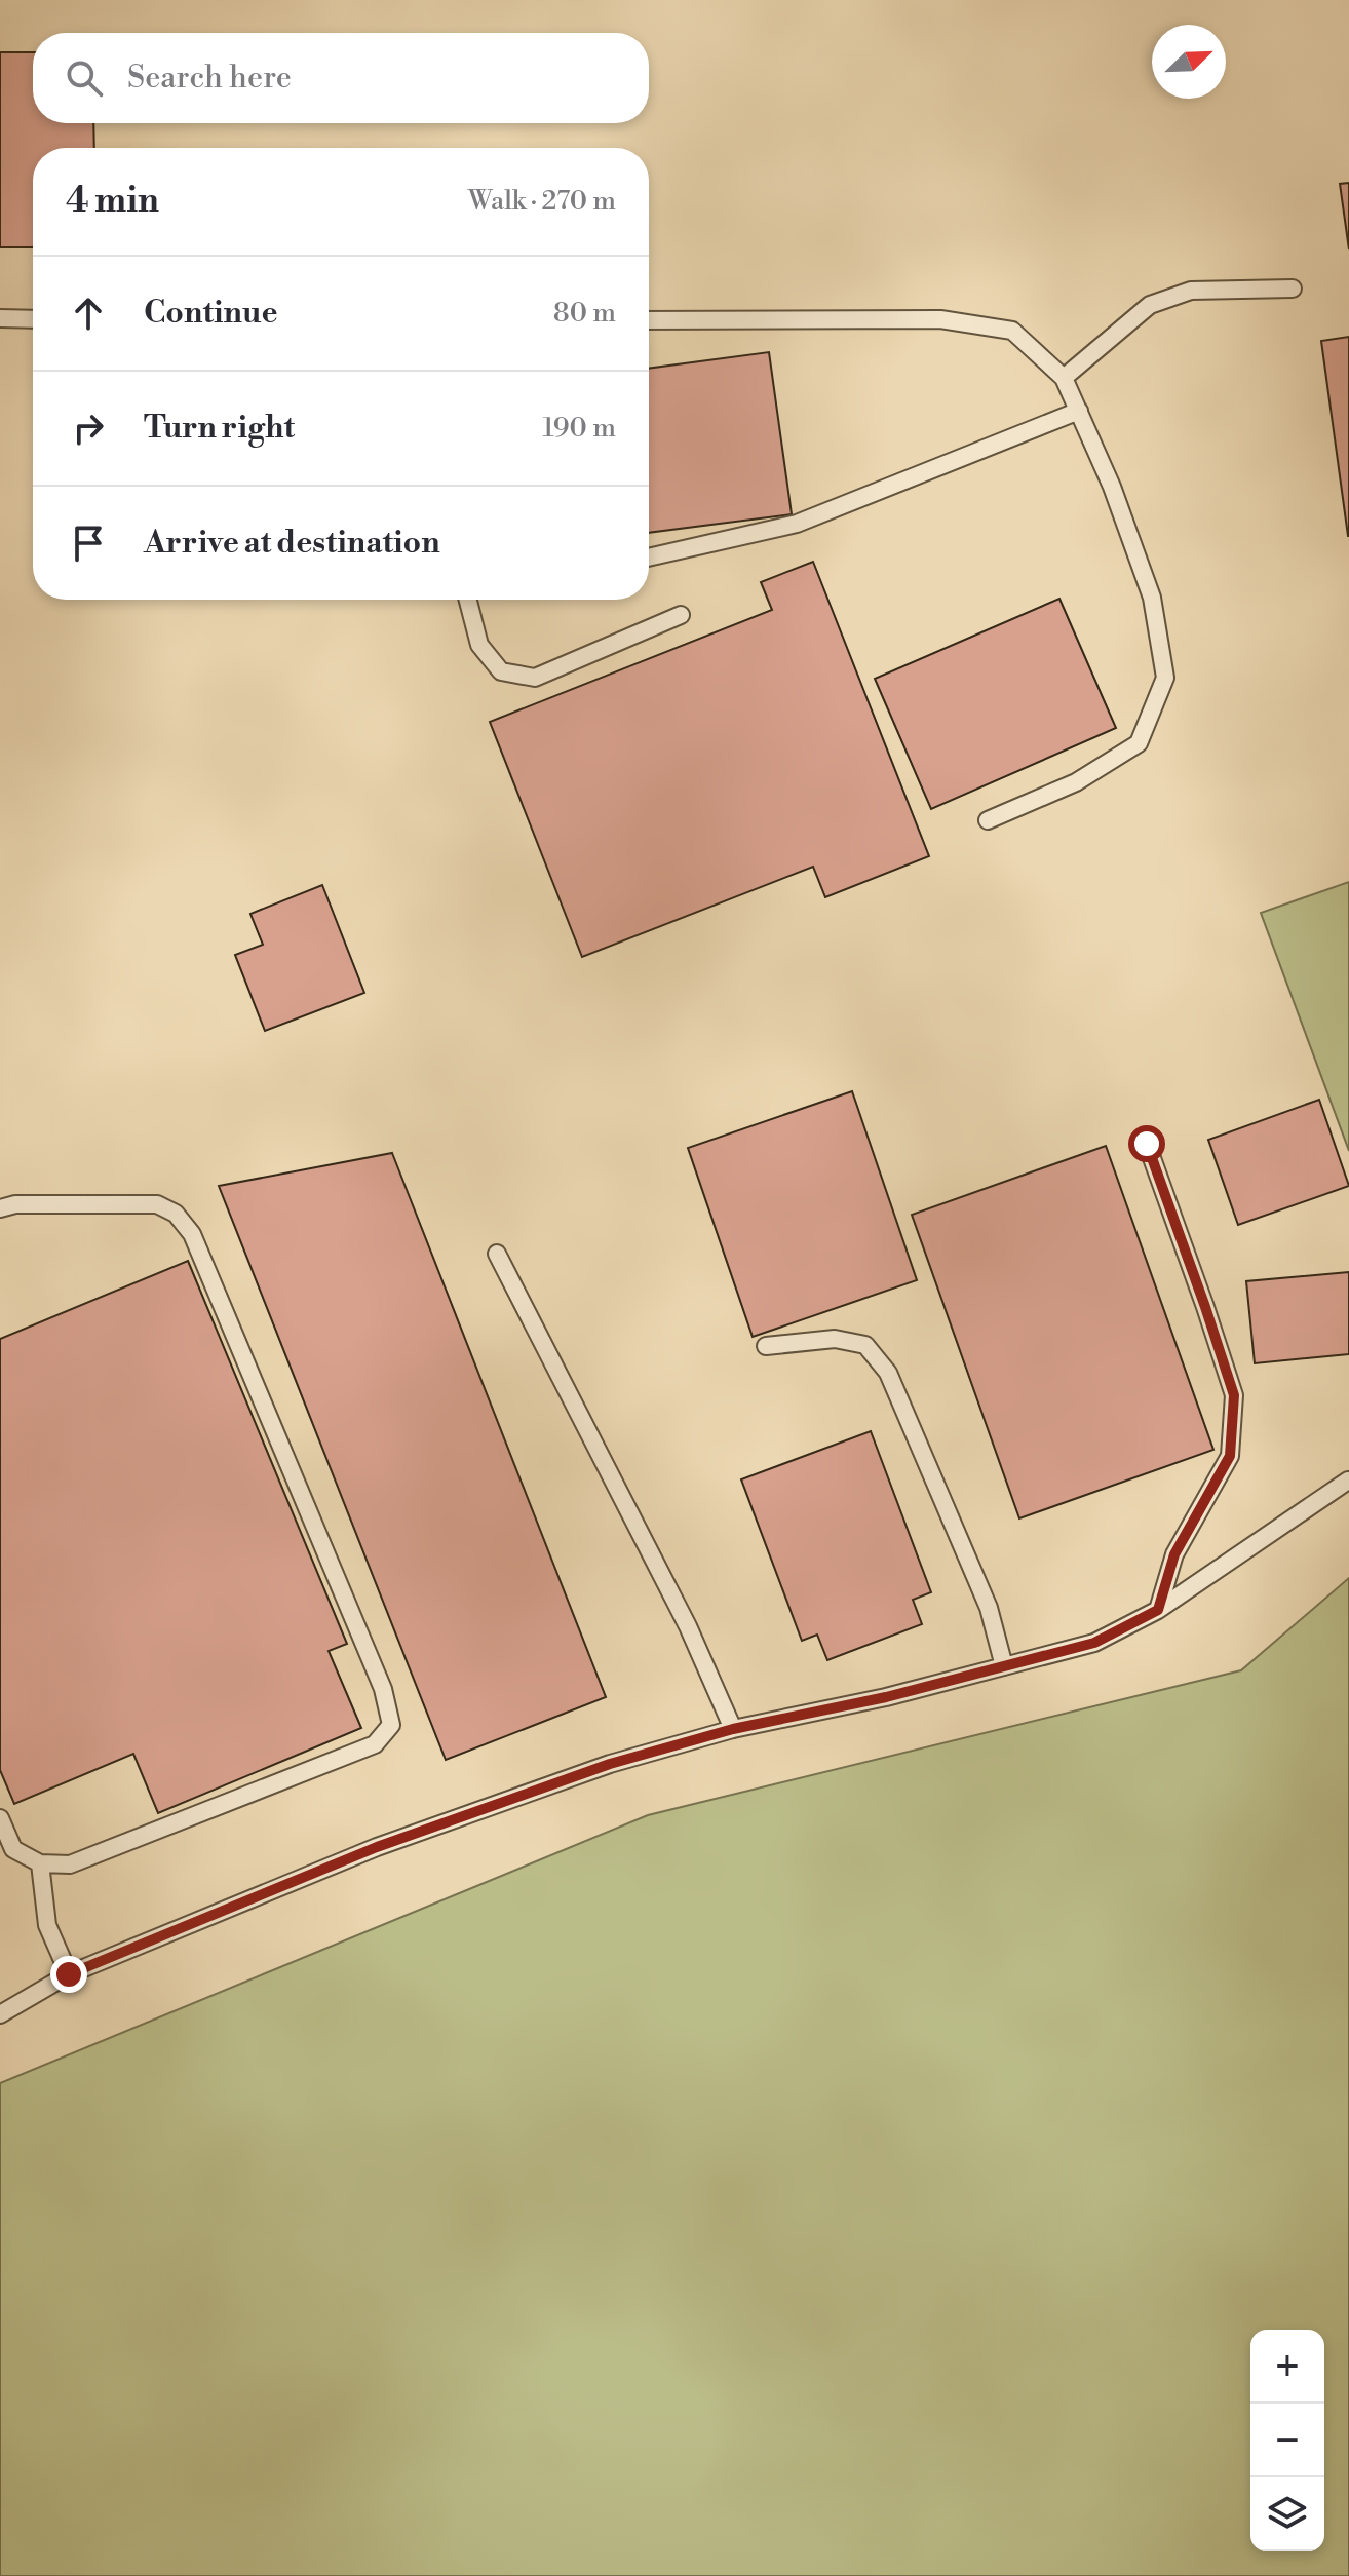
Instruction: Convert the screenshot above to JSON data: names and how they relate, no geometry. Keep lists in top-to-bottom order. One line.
{"north":"top right","page":{"search":"Search here","heading":["4 min","Walk · 270 m"],"list":[["Continue","80 m"],["Turn right","190 m"],"Arrive at destination"],"map_buttons":["+","−"]}}
